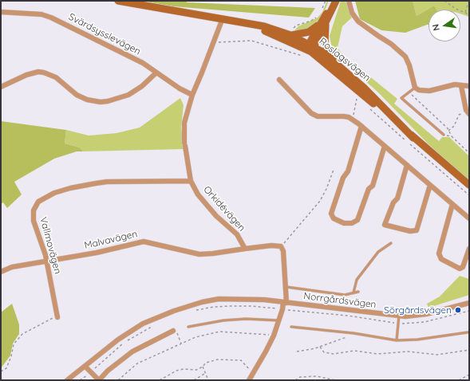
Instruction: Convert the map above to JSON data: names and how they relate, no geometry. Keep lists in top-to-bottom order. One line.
{"streets":{"main road":["Roslagsvägen"],"street":["Svärdsysslevägen","Orkidévägen","Malvavägen","Vallmovägen","Norrgårdsvägen"]},"crossings":[["Svärdsysslevägen","Orkidévägen"],["Roslagsvägen","Orkidévägen"],["Orkidévägen","Malvavägen"],["Orkidévägen","Vallmovägen"],["Malvavägen","Vallmovägen"]],"places":["Sörgårdsvägen"],"north":"left"}
